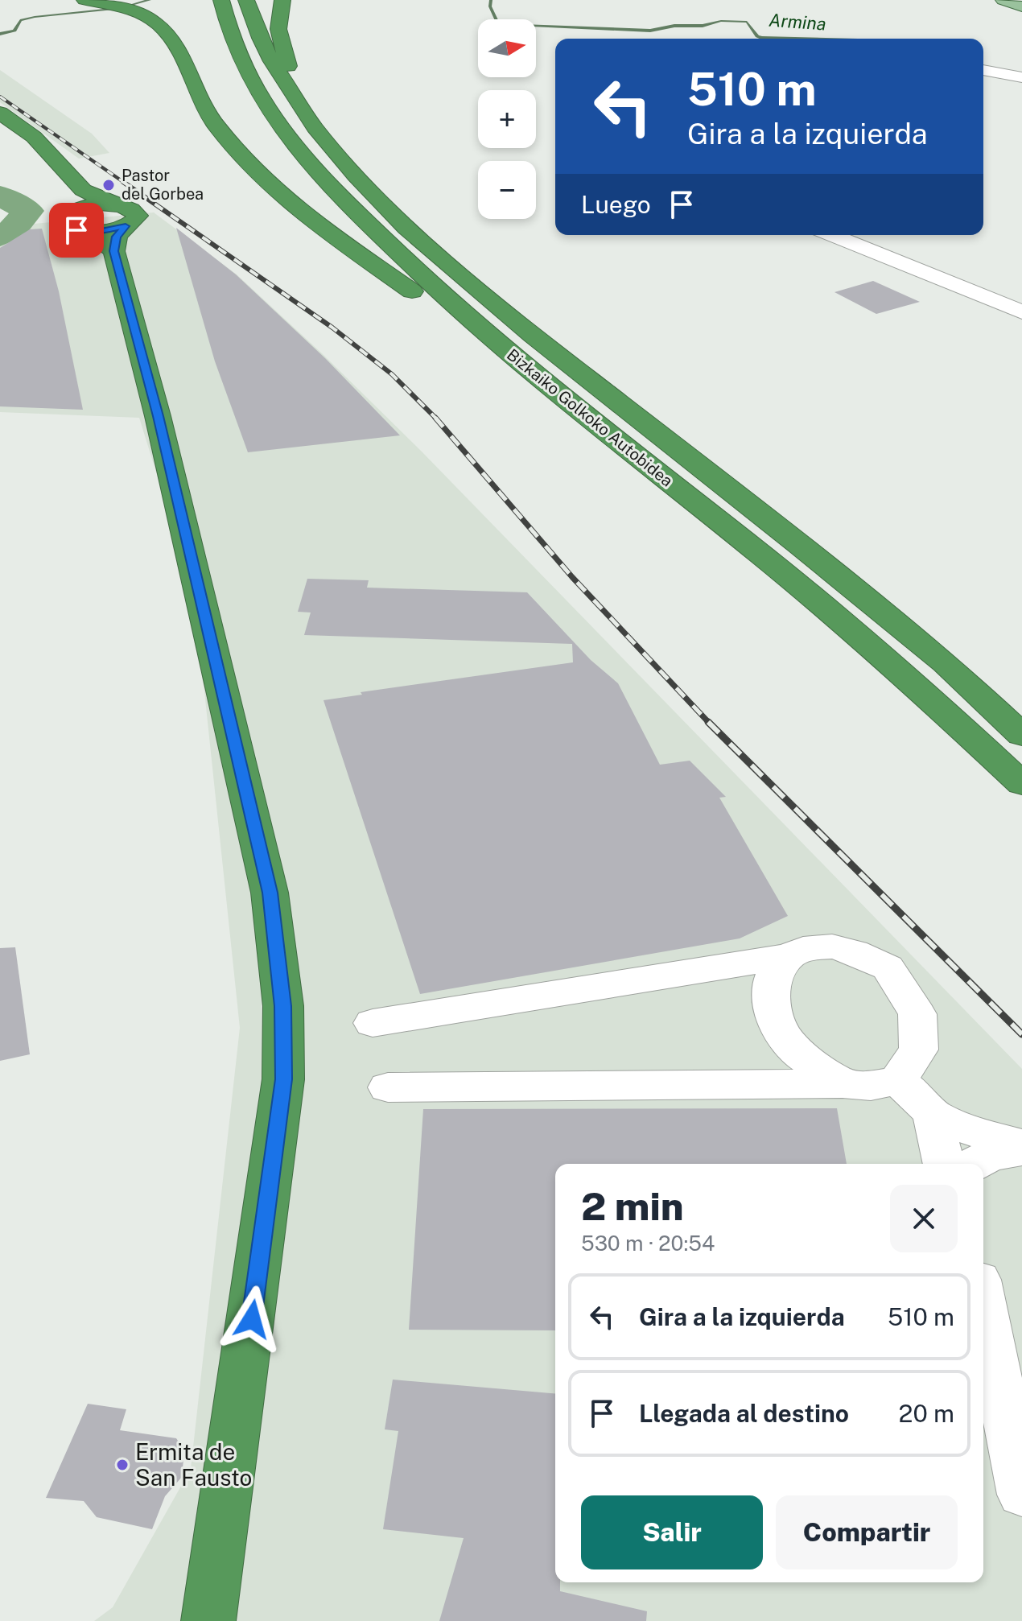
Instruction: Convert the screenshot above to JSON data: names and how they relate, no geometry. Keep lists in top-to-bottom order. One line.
{"streets":{"highway":["Bizkaiko Golkoko Autobidea"]},"water":["Armina"],"places":["Pastor del Gorbea","Ermita de San Fausto"],"north":"right","page":{"map_buttons":["+","−"],"turn":["510 m","Gira a la izquierda"],"then":"Luego","heading":["2 min","530 m · 20:54"],"list":[{"name":"Gira a la izquierda","value":"510 m"},{"name":"Llegada al destino","value":"20 m"}],"buttons":["Salir","Compartir"]}}
